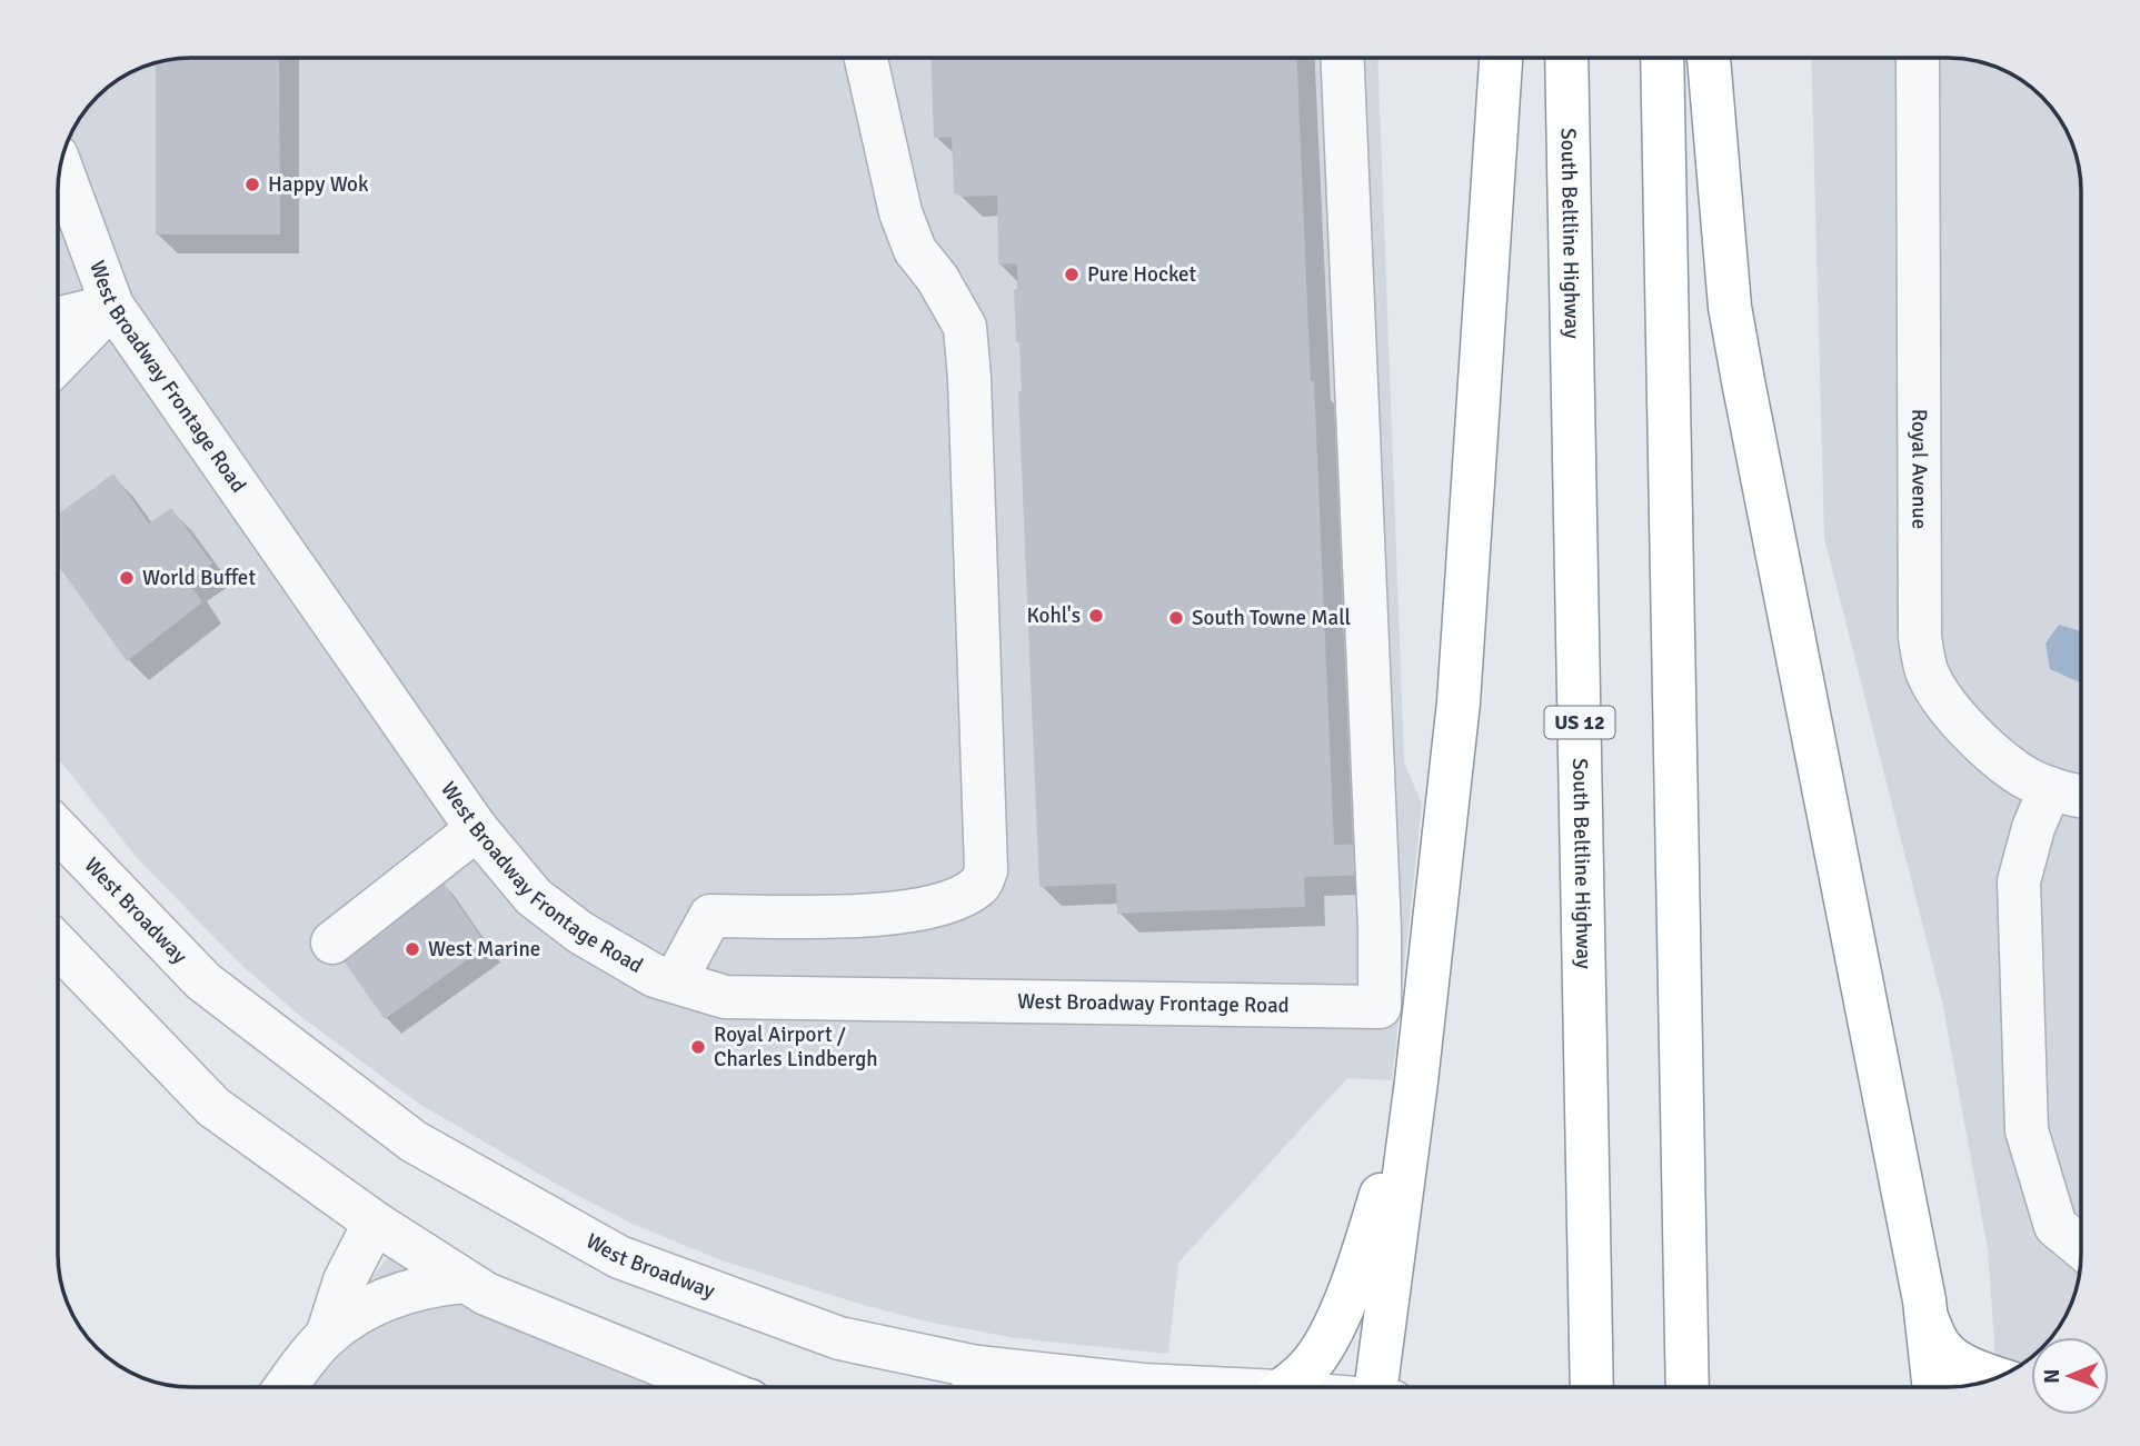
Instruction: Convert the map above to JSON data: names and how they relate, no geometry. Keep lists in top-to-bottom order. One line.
{"streets":{"highway":["South Beltline Highway","US 12"],"street":["West Broadway Frontage Road","Royal Avenue","West Broadway"]},"places":["Happy Wok","Pure Hocket","World Buffet","Kohl's","South Towne Mall","West Marine","Royal Airport / Charles Lindbergh"],"north":"left"}
